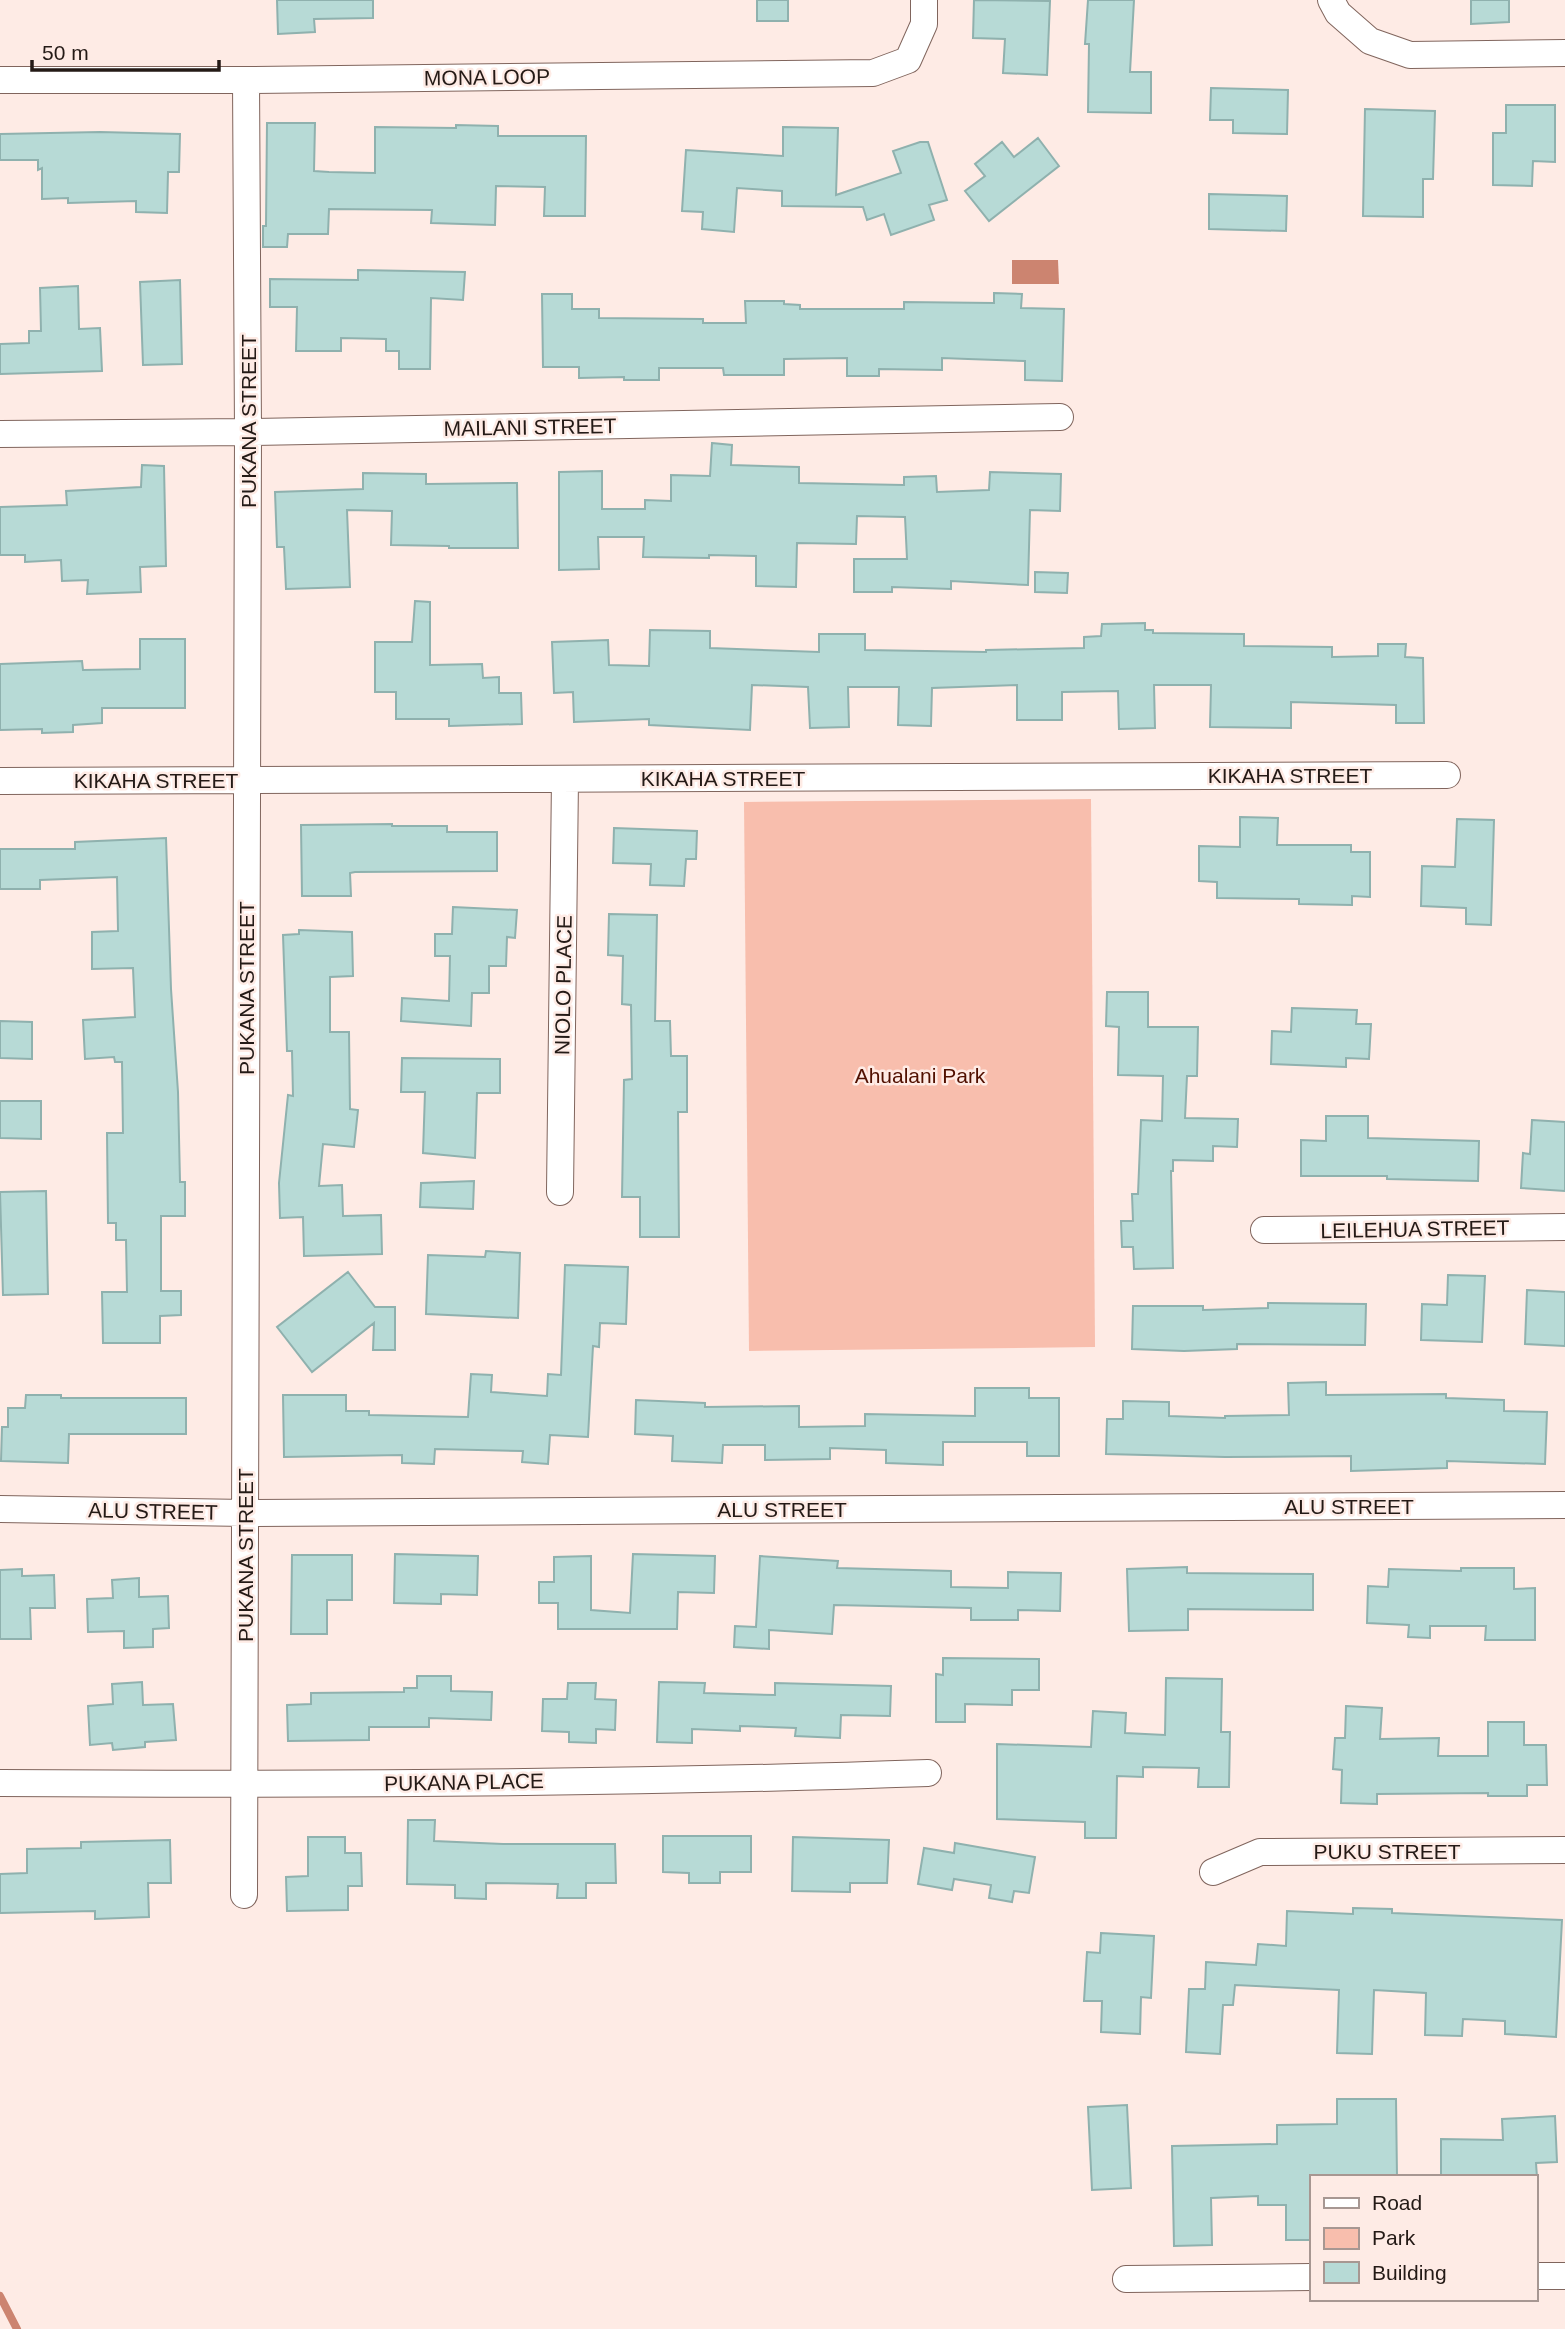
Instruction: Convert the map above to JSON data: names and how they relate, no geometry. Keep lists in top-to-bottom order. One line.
{"streets":{"street":["MONA LOOP","PUKANA STREET","MAILANI STREET","KIKAHA STREET","NIOLO PLACE","LEILEHUA STREET","ALU STREET","PUKANA PLACE","PUKU STREET"]},"crossings":[["MONA LOOP","PUKANA STREET"],["PUKANA STREET","MAILANI STREET"],["PUKANA STREET","KIKAHA STREET"],["PUKANA STREET","ALU STREET"],["PUKANA STREET","PUKANA PLACE"],["KIKAHA STREET","NIOLO PLACE"]],"parks":["Ahualani Park"],"legend":["Road","Park","Building"],"scale_bar":"50 m"}
